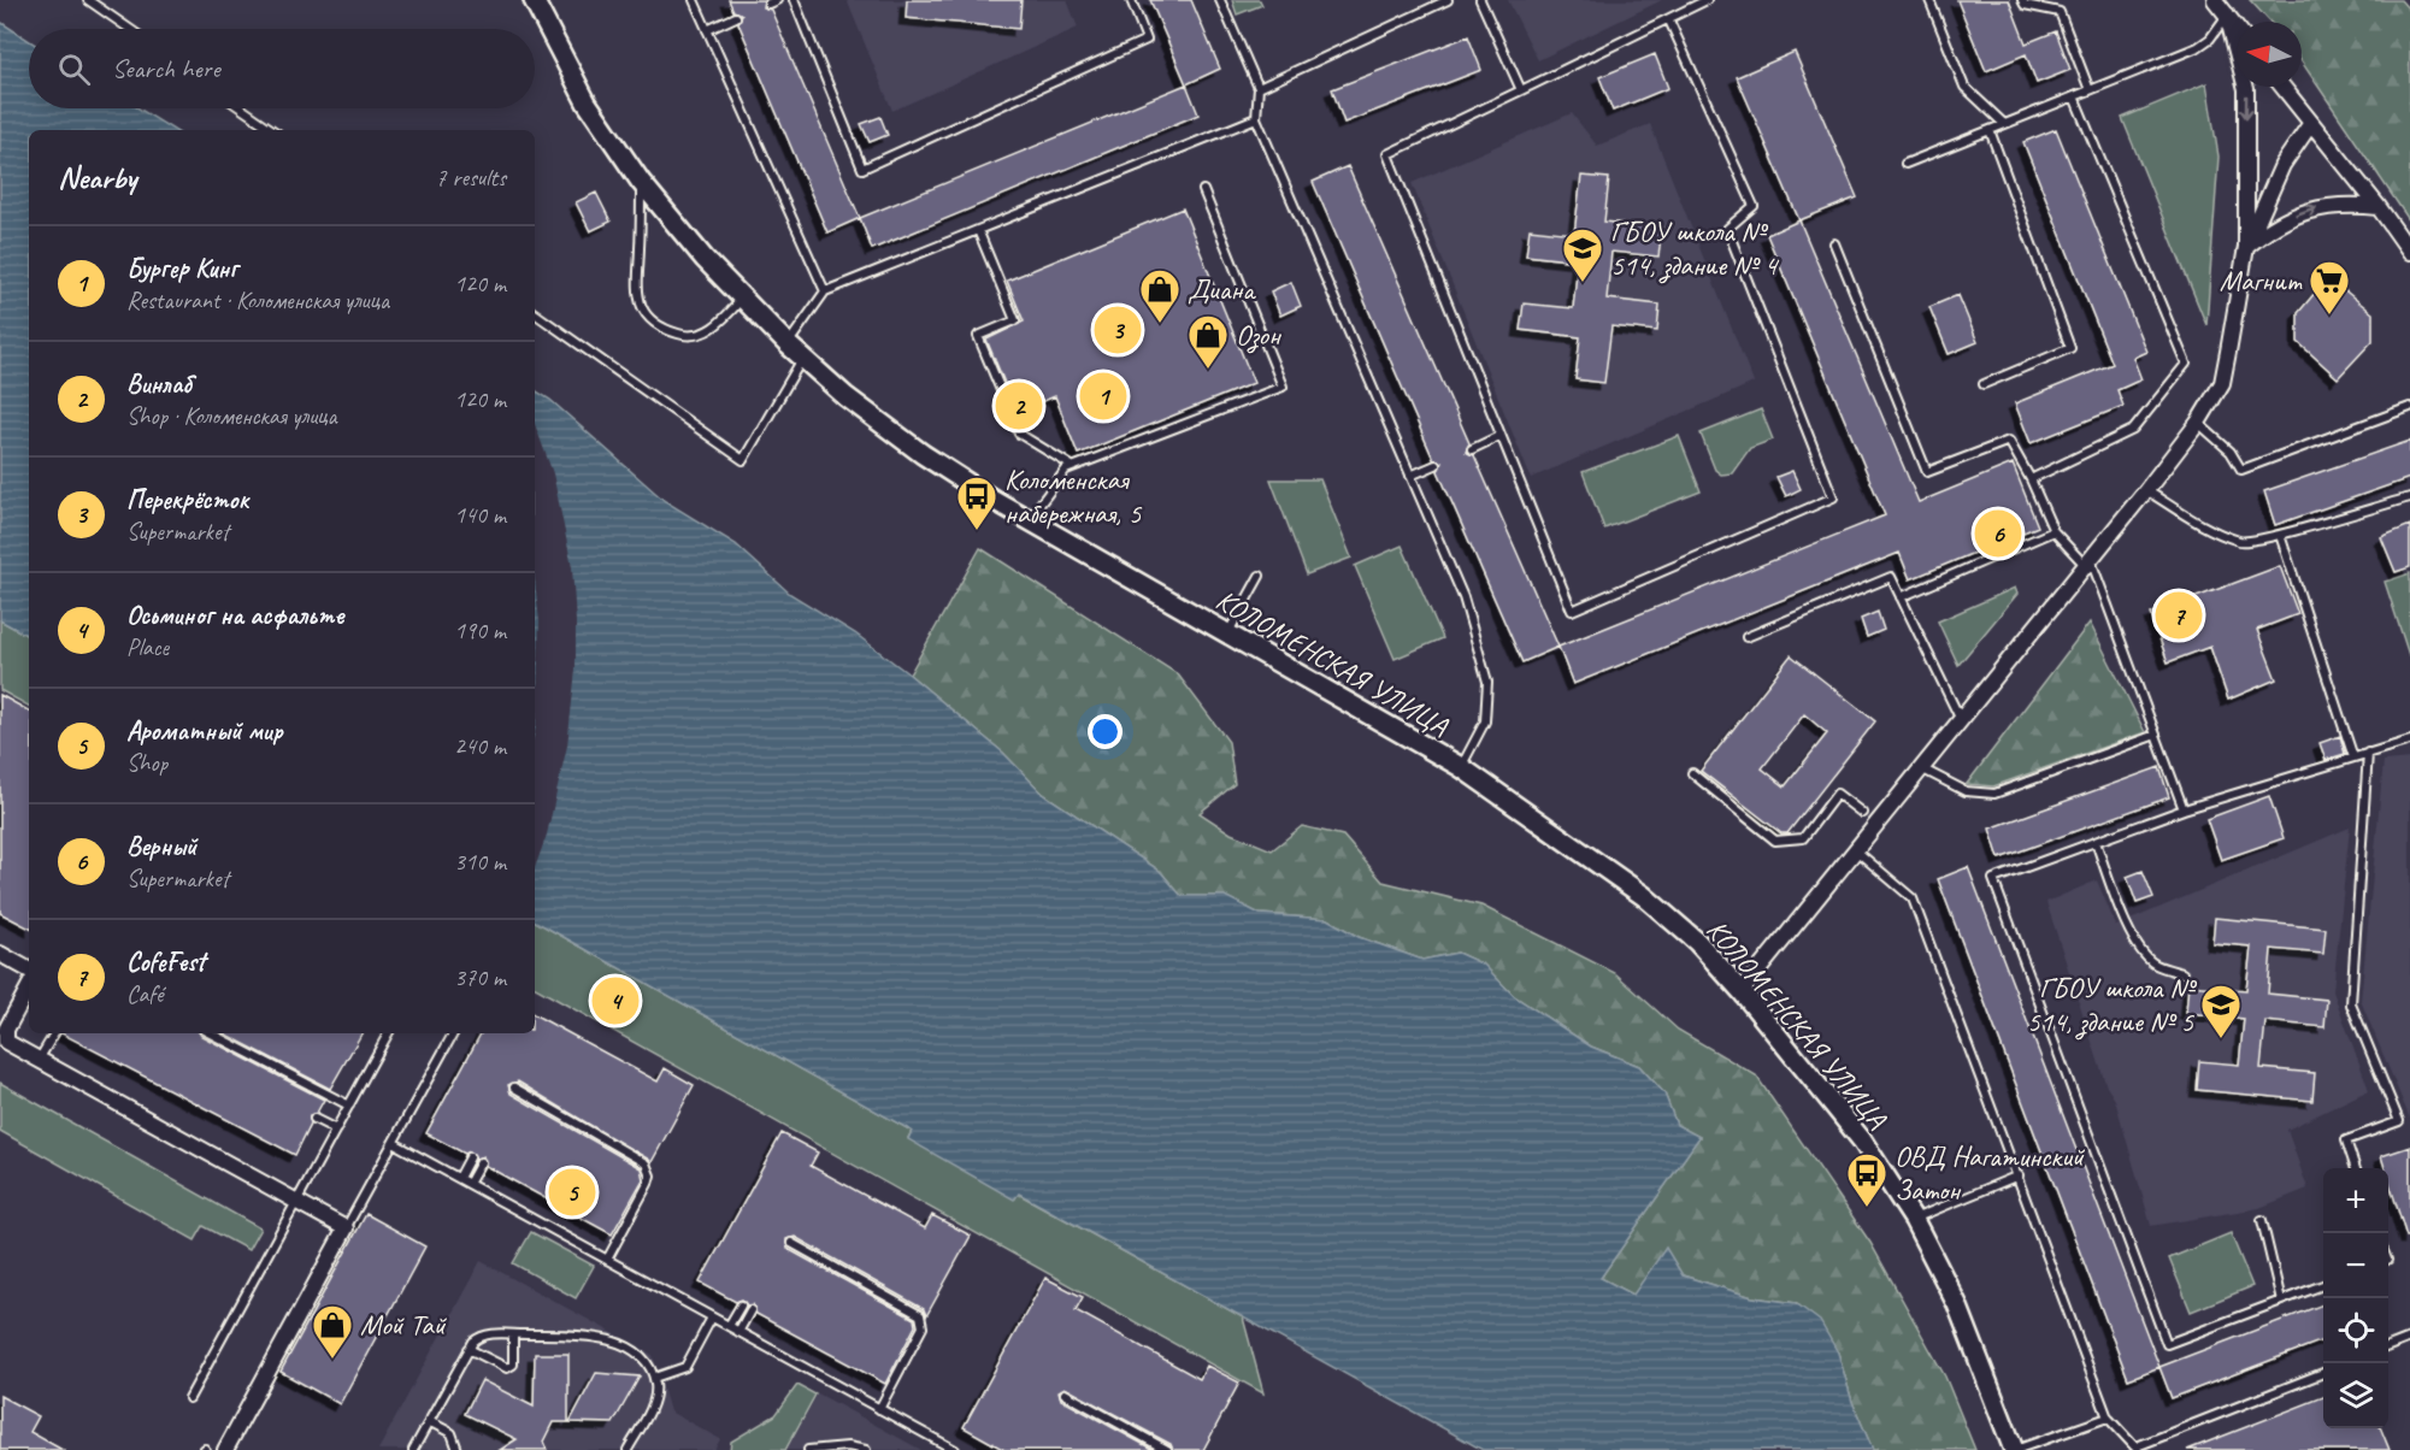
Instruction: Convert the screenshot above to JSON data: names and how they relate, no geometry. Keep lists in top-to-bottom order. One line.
{"streets":{"street":["КОЛОМЕНСКАЯ УЛИЦА"]},"places":{"school or university":["ГБОУ школа № 514, здание № 4","ГБОУ школа № 514, здание № 5"],"supermarket":["Магнит"],"shop":["Диана","Озон","Мой Тай"],"bus stop":["Коломенская набережная, 5","ОВД Нагатинский Затон"]},"north":"left","page":{"search":"Search here","heading":["Nearby","7 results"],"list":[{"mark":"1","name":"Бургер Кинг","note":"Restaurant · Коломенская улица","value":"120 m"},{"mark":"2","name":"Винлаб","note":"Shop · Коломенская улица","value":"120 m"},{"mark":"3","name":"Перекрёсток","note":"Supermarket","value":"140 m"},{"mark":"4","name":"Осьминог на асфальте","note":"Place","value":"190 m"},{"mark":"5","name":"Ароматный мир","note":"Shop","value":"240 m"},{"mark":"6","name":"Верный","note":"Supermarket","value":"310 m"},{"mark":"7","name":"CofeFest","note":"Café","value":"370 m"}],"pins":["3","1","2","6","7","4","5"],"map_buttons":["+","−"]}}
